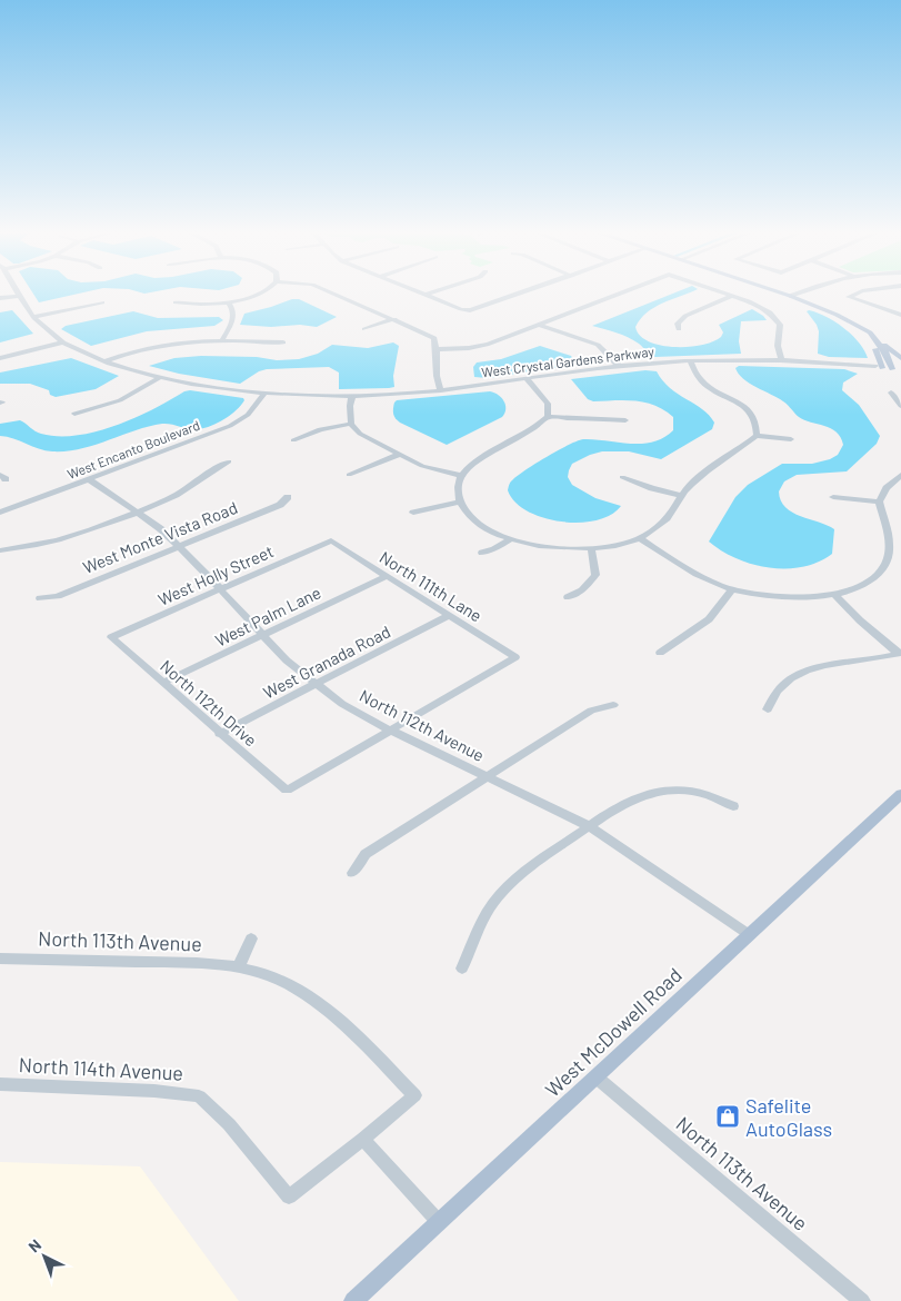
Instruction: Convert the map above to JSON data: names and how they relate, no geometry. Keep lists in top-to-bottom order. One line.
{"streets":{"main road":["West McDowell Road"],"street":["West Crystal Gardens Parkway","West Encanto Boulevard","West Monte Vista Road","West Holly Street","North 111th Lane","West Palm Lane","West Granada Road","North 112th Drive","North 112th Avenue","North 113th Avenue","North 114th Avenue"]},"crossings":[["West Crystal Gardens Parkway","West Encanto Boulevard"],["West Encanto Boulevard","North 112th Avenue"],["West Monte Vista Road","North 112th Avenue"],["West Holly Street","North 111th Lane"],["West Holly Street","North 112th Drive"],["West Holly Street","North 112th Avenue"],["North 111th Lane","West Palm Lane"],["North 111th Lane","West Granada Road"],["North 111th Lane","North 112th Drive"],["North 111th Lane","North 112th Avenue"],["West Palm Lane","North 112th Drive"],["West Palm Lane","North 112th Avenue"],["West Granada Road","North 112th Drive"],["West Granada Road","North 112th Avenue"],["North 112th Drive","North 112th Avenue"],["North 112th Avenue","West McDowell Road"],["North 113th Avenue","West McDowell Road"],["North 113th Avenue","North 114th Avenue"]],"places":{"shop":["Safelite AutoGlass"]},"north":"top left"}
